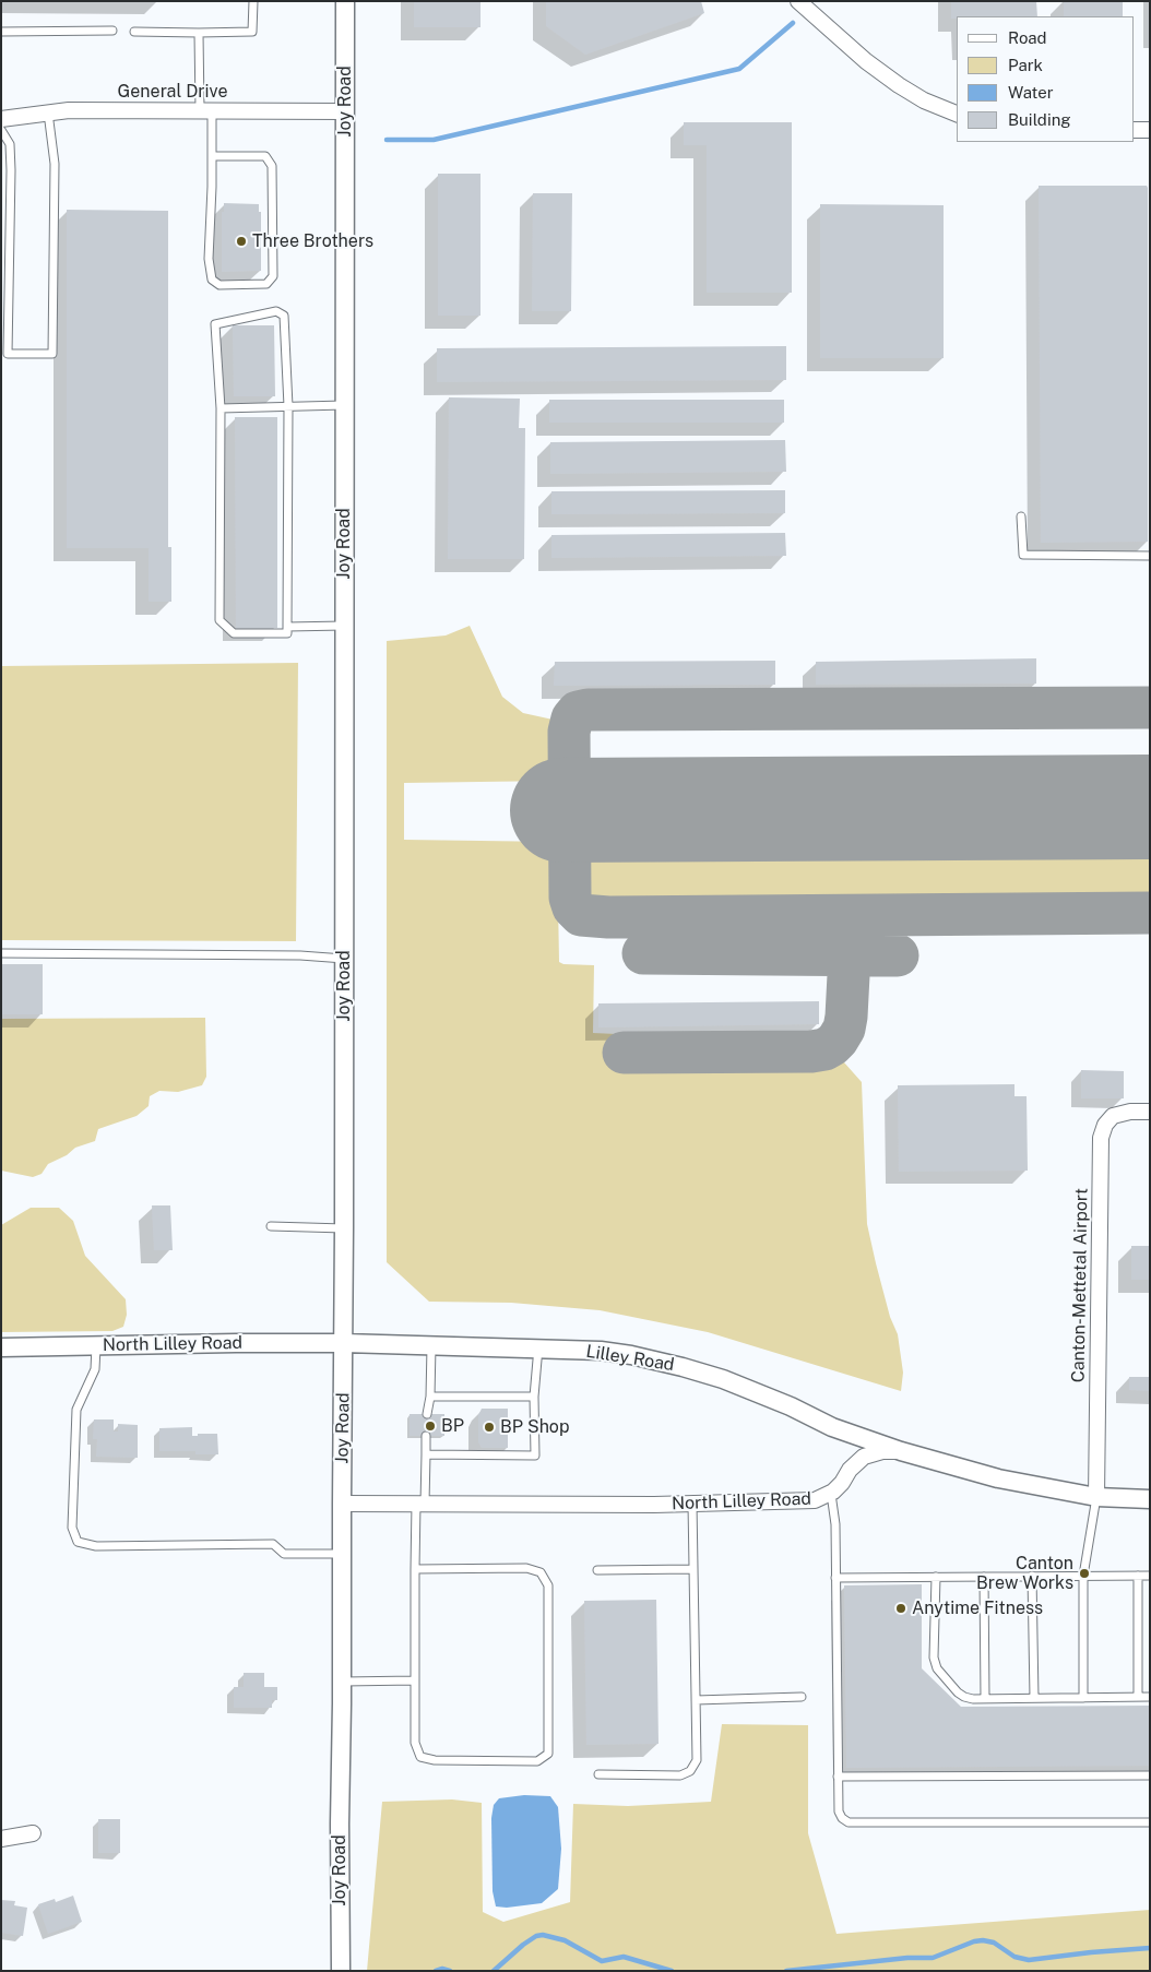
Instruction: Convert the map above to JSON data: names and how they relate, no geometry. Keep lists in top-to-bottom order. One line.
{"streets":{"street":["General Drive","Joy Road","Canton-Mettetal Airport","North Lilley Road","Lilley Road"]},"crossings":[["General Drive","Joy Road"],["Joy Road","North Lilley Road"],["Joy Road","Lilley Road"],["Canton-Mettetal Airport","North Lilley Road"],["North Lilley Road","Lilley Road"]],"places":["Three Brothers","BP","BP Shop","Canton Brew Works","Anytime Fitness"],"legend":["Road","Park","Water","Building"]}
